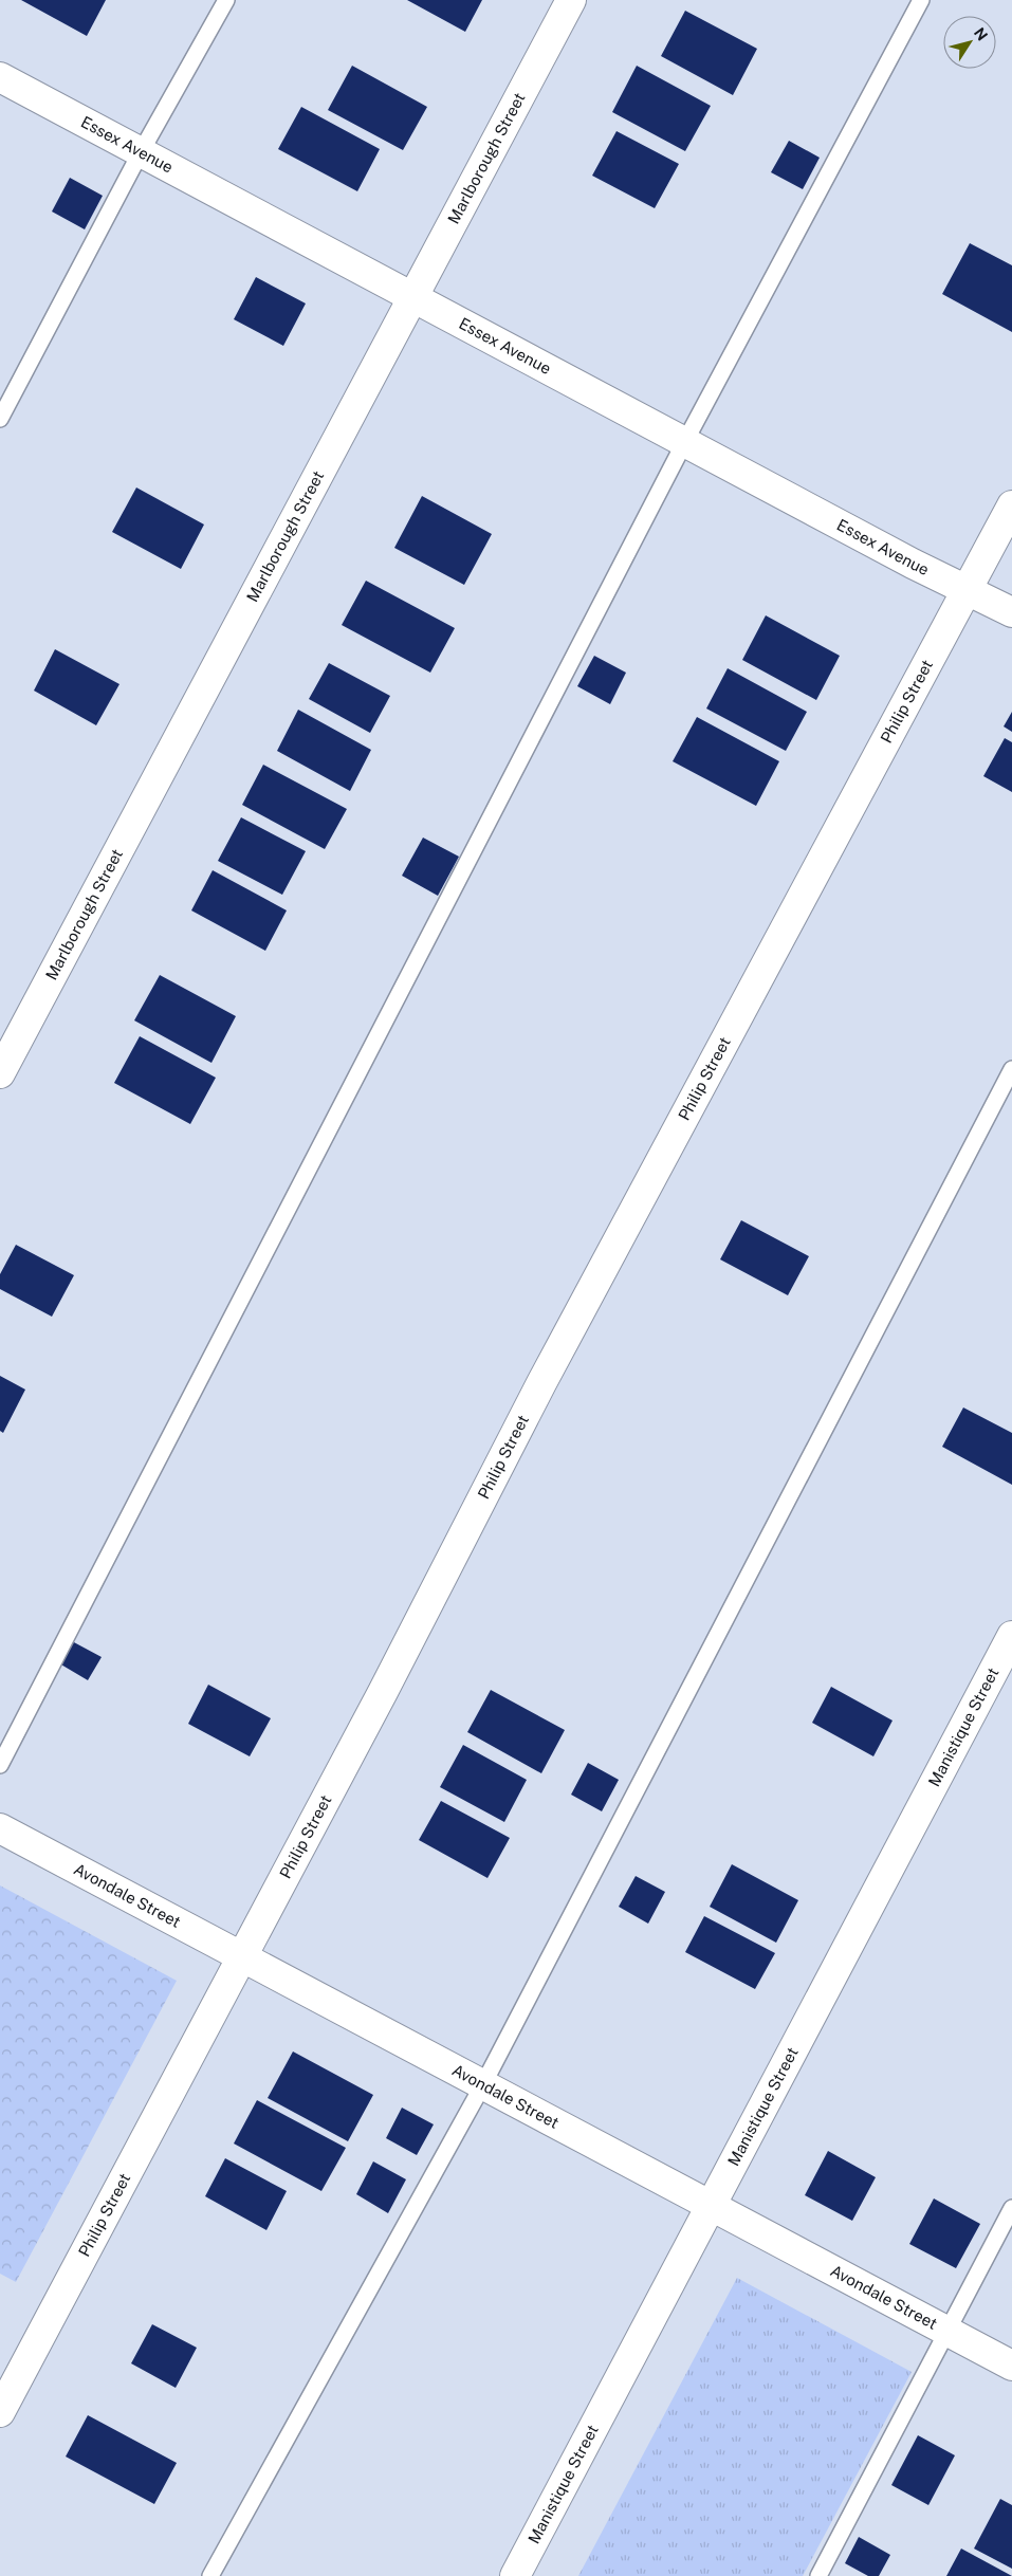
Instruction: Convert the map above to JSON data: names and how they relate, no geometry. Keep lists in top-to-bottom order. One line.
{"streets":{"street":["Essex Avenue","Marlborough Street","Philip Street","Manistique Street","Avondale Street"]},"crossings":[["Essex Avenue","Marlborough Street"],["Essex Avenue","Philip Street"],["Philip Street","Avondale Street"],["Manistique Street","Avondale Street"]],"north":"top right"}
